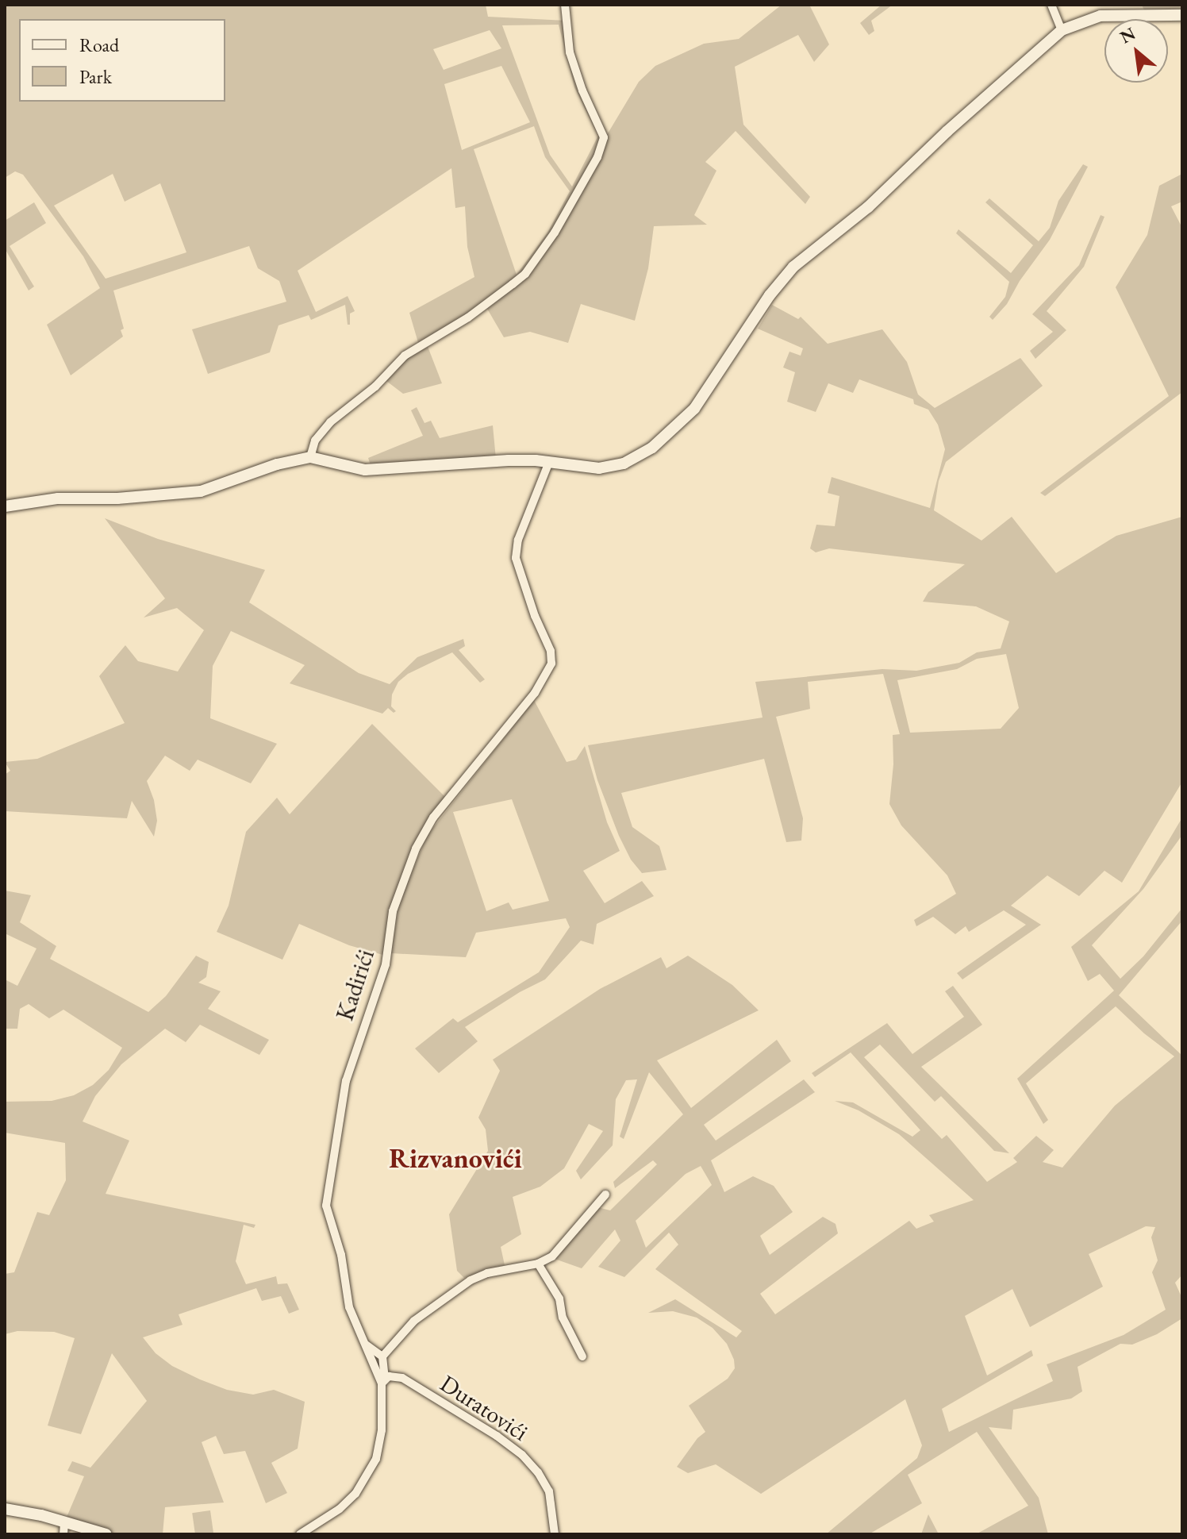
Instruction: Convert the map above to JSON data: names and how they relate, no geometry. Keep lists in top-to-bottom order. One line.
{"streets":{"street":["Kadirići","Duratovići"]},"crossings":[["Kadirići","Duratovići"]],"districts":["Rizvanovići"],"legend":["Road","Park"],"north":"top left"}
